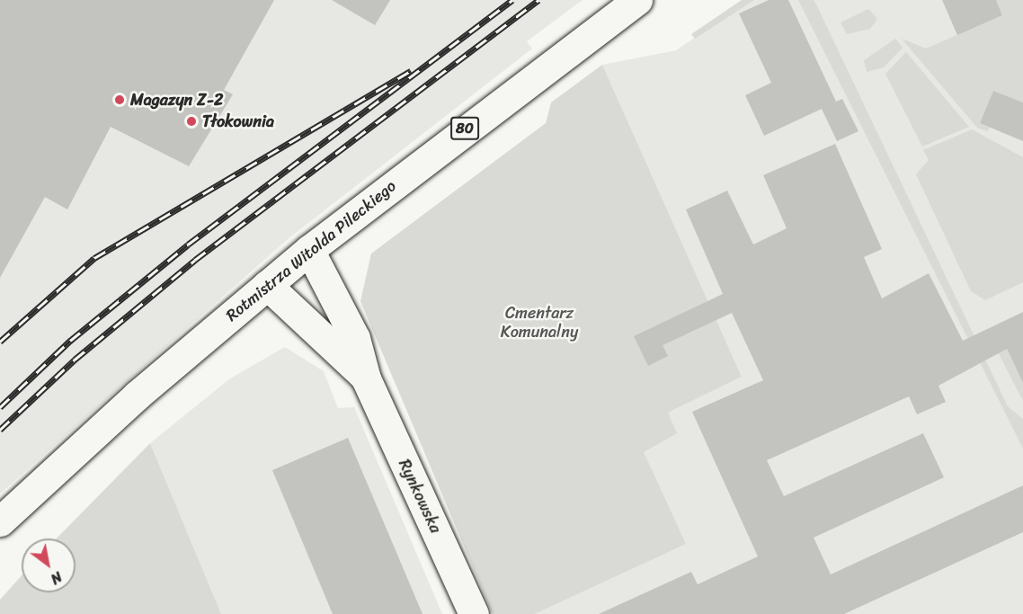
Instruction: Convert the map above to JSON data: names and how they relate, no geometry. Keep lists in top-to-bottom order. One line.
{"streets":{"main road":["80","Rotmistrza Witolda Pileckiego","Rynkowska"]},"crossings":[["Rotmistrza Witolda Pileckiego","Rynkowska"]],"parks":["Cmentarz Komunalny"],"places":["Magazyn Z-2","Tłokownia"],"north":"bottom right"}
